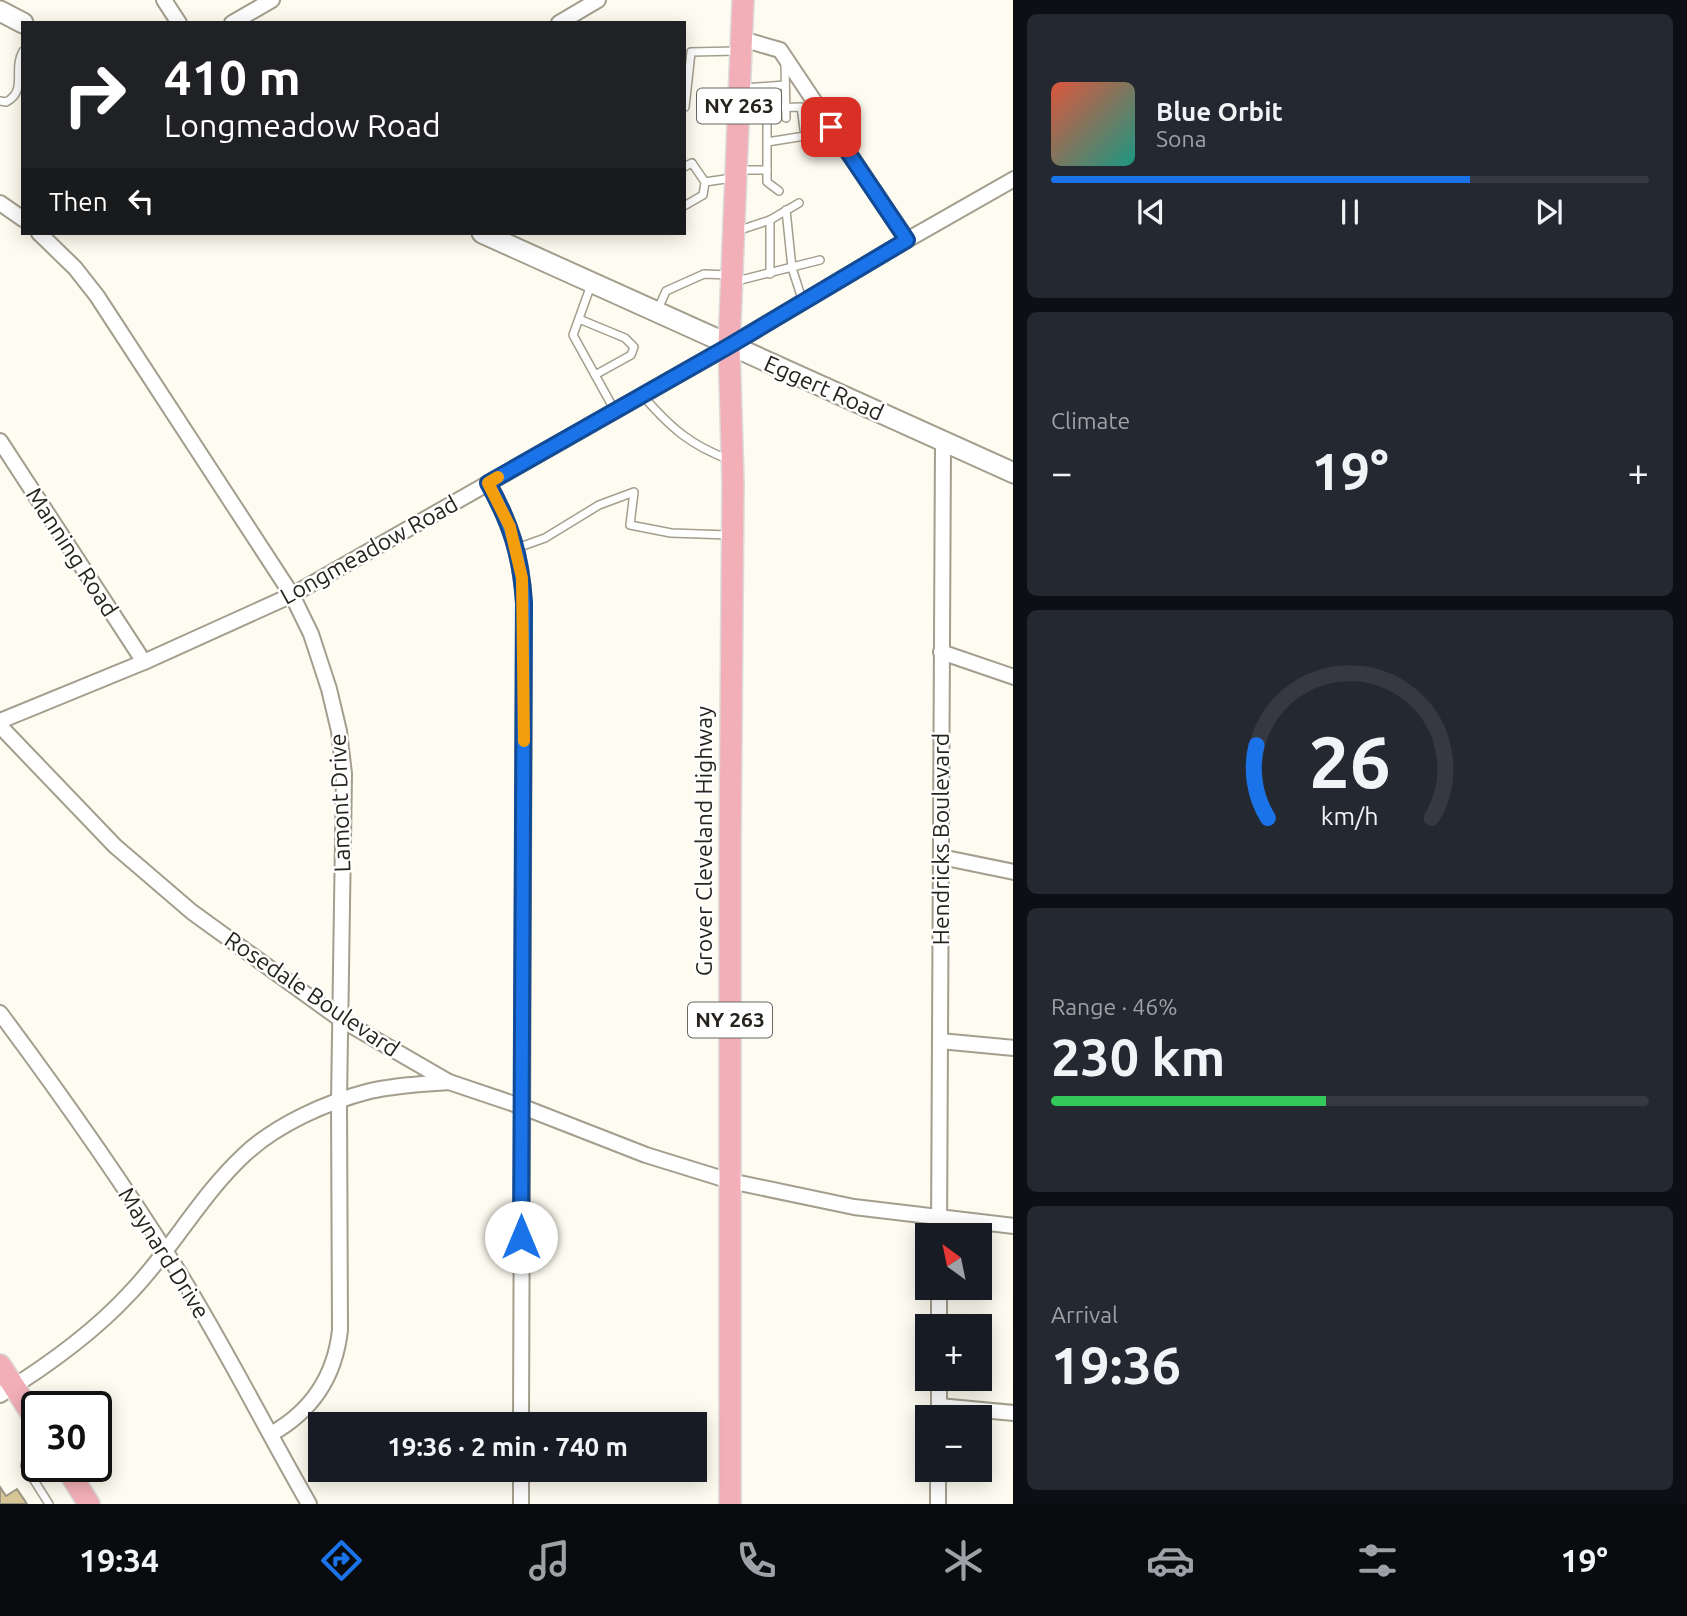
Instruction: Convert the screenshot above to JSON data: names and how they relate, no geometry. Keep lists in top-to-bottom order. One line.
{"streets":{"main road":["NY 263","Grover Cleveland Highway"],"street":["Eggert Road","Longmeadow Road","Manning Road","Lamont Drive","Hendricks Boulevard","Rosedale Boulevard","Maynard Drive"]},"crossings":[["NY 263","Eggert Road"],["NY 263","Longmeadow Road"],["NY 263","Grover Cleveland Highway"],["Eggert Road","Longmeadow Road"],["Eggert Road","Hendricks Boulevard"],["Eggert Road","Grover Cleveland Highway"],["Longmeadow Road","Manning Road"],["Longmeadow Road","Lamont Drive"],["Longmeadow Road","Grover Cleveland Highway"],["Longmeadow Road","Rosedale Boulevard"],["Lamont Drive","Rosedale Boulevard"],["Lamont Drive","Maynard Drive"],["Hendricks Boulevard","Rosedale Boulevard"],["Grover Cleveland Highway","Rosedale Boulevard"]],"north":"top left","page":{"turn":["410 m","Longmeadow Road"],"song":["Blue Orbit","Sona"],"then":"Then","tile":["Climate",["Range · 46%","230 km"],["Arrival","19:36"]],"heat":["−","19°","+"],"map_buttons":["+","−"],"limit":"30","trip":"19:36 · 2 min · 740 m","tabs":["19:34","19°"],"gauge":["26","km/h"]}}
